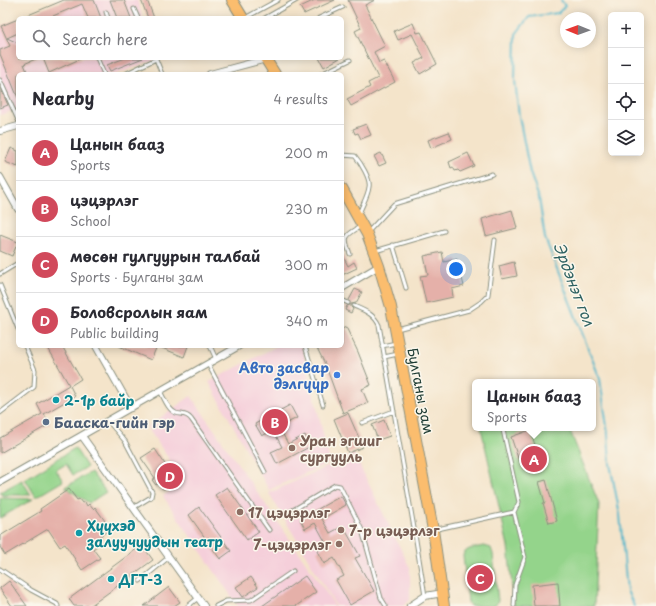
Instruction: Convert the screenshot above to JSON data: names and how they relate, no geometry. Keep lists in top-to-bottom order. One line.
{"streets":{"highway":["Булганы зам"]},"water":["Эрдэнэт гол"],"places":["Авто засвар дэлгүүр","2-1р байр","Бааска-гийн гэр","Уран эгшиг сургууль","17 цэцэрлэг","7-р цэцэрлэг","Хүүхэд залуучуудын театр","7-цэцэрлэг","ДГТ-3"],"north":"left","page":{"map_buttons":["+","−"],"search":"Search here","heading":["Nearby","4 results"],"list":[{"mark":"A","name":"Цанын бааз","note":"Sports","value":"200 m"},{"mark":"B","name":"цэцэрлэг","note":"School","value":"230 m"},{"mark":"C","name":"мөсөн гулгуурын талбай","note":"Sports · Булганы зам","value":"300 m"},{"mark":"D","name":"Боловсролын яам","note":"Public building","value":"340 m"}],"popup":["Цанын бааз","Sports"],"pins":["B","A","D","C"]}}
